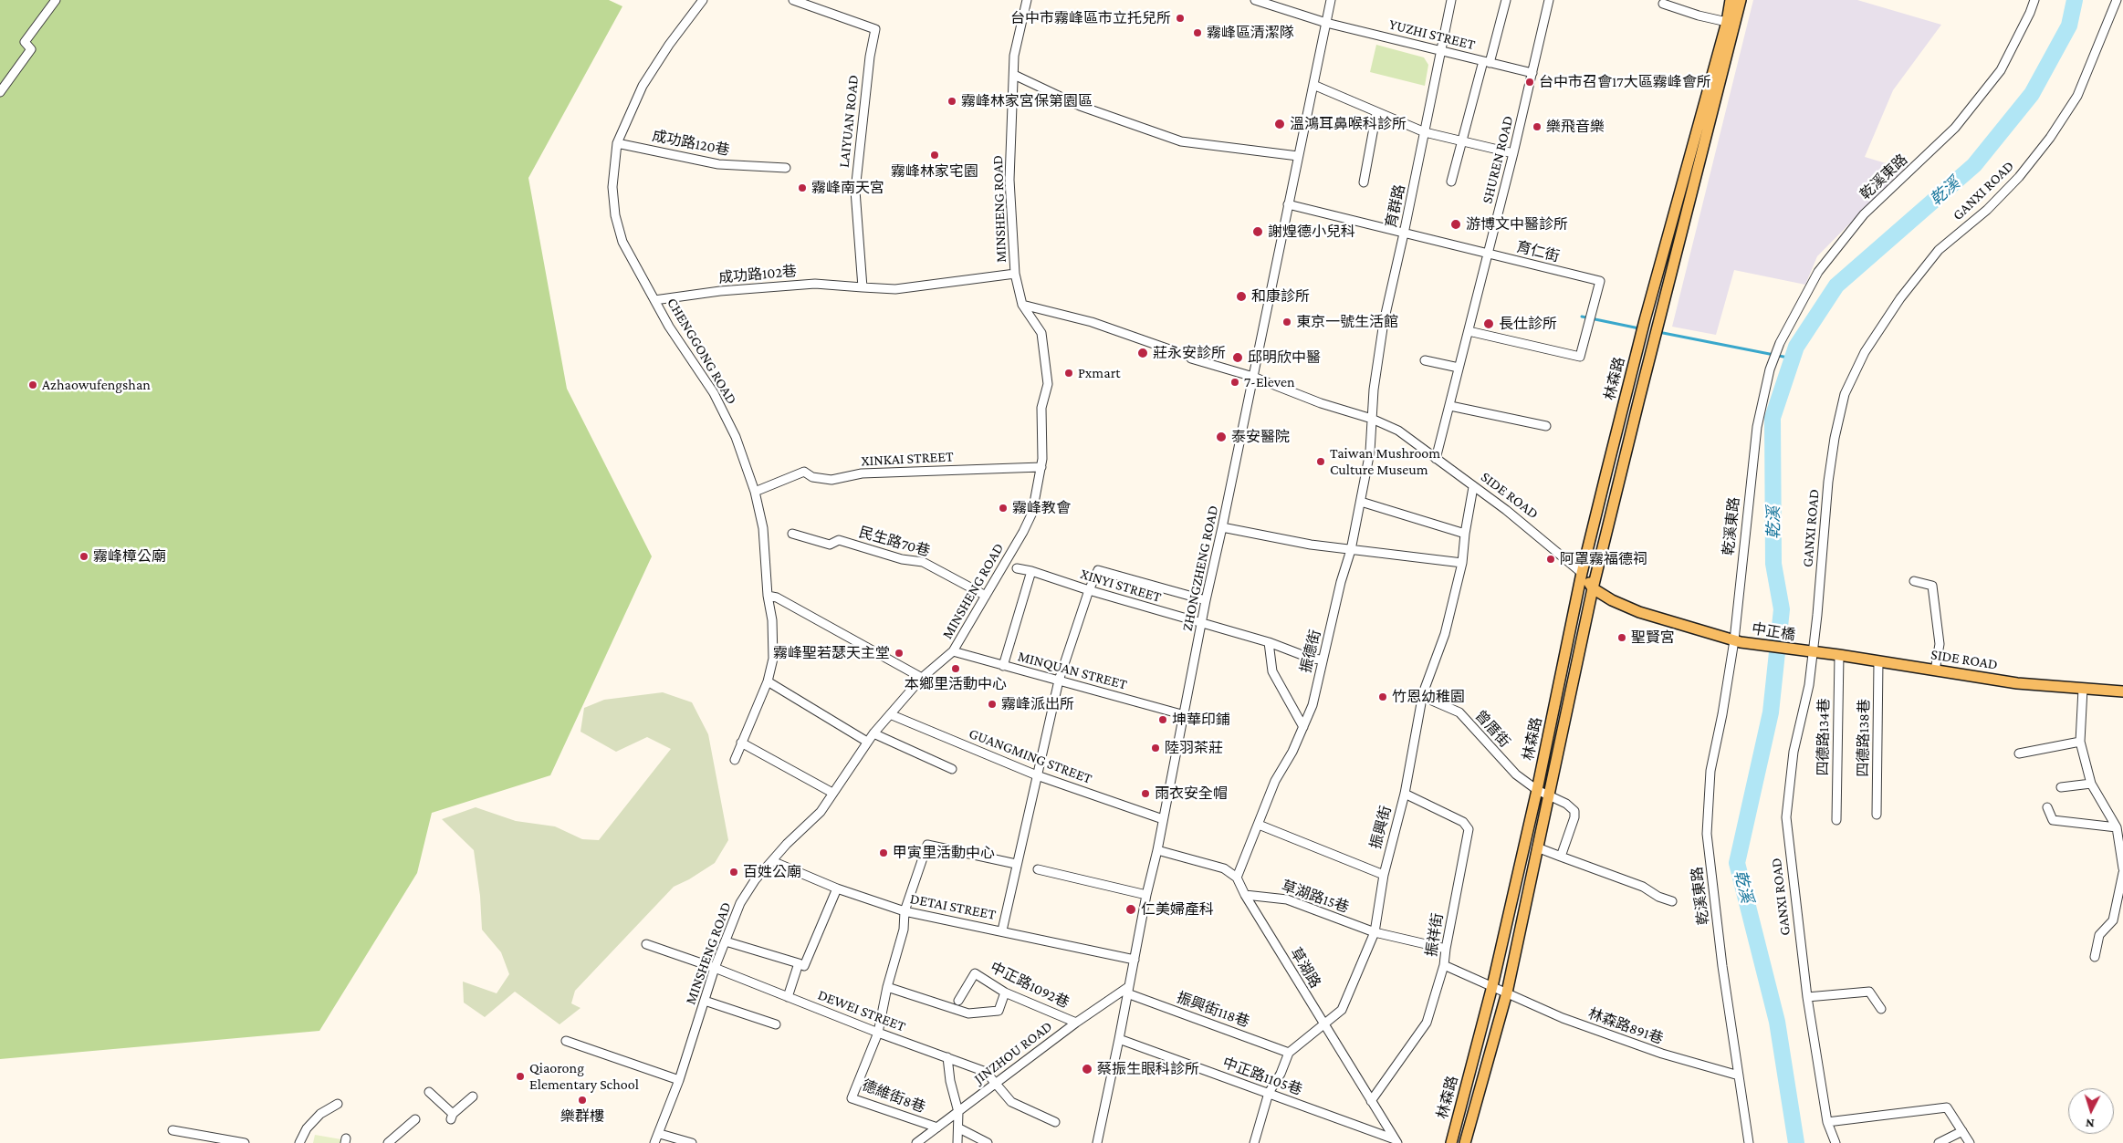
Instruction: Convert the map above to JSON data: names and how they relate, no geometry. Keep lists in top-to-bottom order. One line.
{"streets":{"main road":["林森路","SIDE ROAD","中正橋"],"street":["YUZHI STREET","LAIYUAN ROAD","成功路120巷","SHUREN ROAD","乾溪東路","GANXI ROAD","育群路","MINSHENG ROAD","育仁街","成功路102巷","CHENGGONG ROAD","XINKAI STREET","民生路70巷","ZHONGZHENG ROAD","XINYI STREET","振德街","MINQUAN STREET","曾厝街","四德路134巷","四德路138巷","GUANGMING STREET","振興街","草湖路15巷","DETAI STREET","振祥街","草湖路","中正路1092巷","振興街118巷","DEWEI STREET","林森路891巷","JINZHOU ROAD","中正路1105巷","德維街8巷"]},"crossings":[["YUZHI STREET","SHUREN ROAD"],["YUZHI STREET","育群路"],["YUZHI STREET","ZHONGZHENG ROAD"],["LAIYUAN ROAD","成功路102巷"],["成功路120巷","CHENGGONG ROAD"],["SHUREN ROAD","育仁街"],["SHUREN ROAD","SIDE ROAD"],["乾溪東路","SIDE ROAD"],["乾溪東路","中正橋"],["乾溪東路","林森路891巷"],["GANXI ROAD","SIDE ROAD"],["育群路","育仁街"],["育群路","SIDE ROAD"],["育群路","振德街"],["MINSHENG ROAD","XINKAI STREET"],["MINSHENG ROAD","民生路70巷"],["MINSHENG ROAD","MINQUAN STREET"],["MINSHENG ROAD","GUANGMING STREET"],["MINSHENG ROAD","DETAI STREET"],["MINSHENG ROAD","DEWEI STREET"],["育仁街","ZHONGZHENG ROAD"],["成功路102巷","CHENGGONG ROAD"],["CHENGGONG ROAD","XINKAI STREET"],["林森路","SIDE ROAD"],["林森路","曾厝街"],["林森路","林森路891巷"],["SIDE ROAD","ZHONGZHENG ROAD"],["SIDE ROAD","中正橋"],["SIDE ROAD","振德街"],["SIDE ROAD","四德路134巷"],["SIDE ROAD","四德路138巷"],["SIDE ROAD","振興街"],["ZHONGZHENG ROAD","XINYI STREET"],["ZHONGZHENG ROAD","MINQUAN STREET"],["ZHONGZHENG ROAD","GUANGMING STREET"],["ZHONGZHENG ROAD","DETAI STREET"],["ZHONGZHENG ROAD","振興街118巷"],["ZHONGZHENG ROAD","JINZHOU ROAD"],["ZHONGZHENG ROAD","中正路1105巷"],["XINYI STREET","振德街"],["振德街","草湖路"],["曾厝街","振興街"],["振興街","草湖路15巷"],["振興街","振祥街"],["振興街","草湖路"],["振興街","振興街118巷"],["振興街","中正路1105巷"],["草湖路15巷","振祥街"],["草湖路15巷","草湖路"],["振祥街","草湖路"],["振祥街","林森路891巷"],["草湖路","中正路1105巷"],["中正路1092巷","JINZHOU ROAD"],["振興街118巷","JINZHOU ROAD"],["DEWEI STREET","JINZHOU ROAD"],["DEWEI STREET","德維街8巷"],["JINZHOU ROAD","德維街8巷"]],"water":["乾溪"],"places":["台中市霧峰區市立托兒所","霧峰區清潔隊","台中市召會17大區霧峰會所","霧峰林家宮保第園區","溫鴻耳鼻喉科診所","樂飛音樂","霧峰林家宅園","霧峰南天宮","游博文中醫診所","謝煌德小兒科","和康診所","東京一號生活館","長仕診所","莊永安診所","邱明欣中醫","Pxmart","7-Eleven","Azhaowufengshan","泰安醫院","Taiwan Mushroom Culture Museum","霧峰教會","霧峰樟公廟","阿罩霧福德祠","聖賢宮","霧峰聖若瑟天主堂","本鄉里活動中心","竹恩幼稚園","霧峰派出所","坤華印鋪","陸羽茶莊","雨衣安全帽","甲寅里活動中心","百姓公廟","仁美婦產科","蔡振生眼科診所","Qiaorong Elementary School","樂群樓"],"north":"bottom"}
